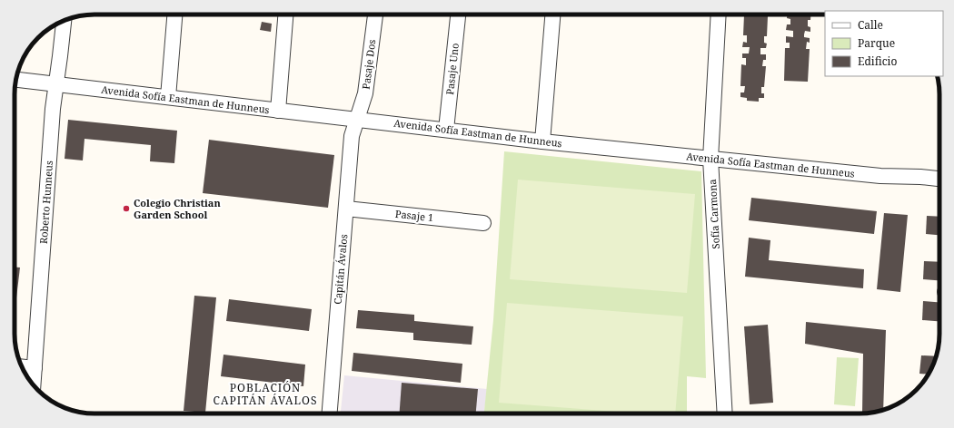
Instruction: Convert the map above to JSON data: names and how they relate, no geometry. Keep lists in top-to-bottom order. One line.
{"streets":{"street":["Pasaje Dos","Pasaje Uno","Avenida Sofía Eastman de Hunneus","Roberto Hunneus","Sofía Carmona","Pasaje 1","Capitán Ávalos"]},"crossings":[["Pasaje Dos","Avenida Sofía Eastman de Hunneus"],["Pasaje Dos","Capitán Ávalos"],["Pasaje Uno","Avenida Sofía Eastman de Hunneus"],["Avenida Sofía Eastman de Hunneus","Roberto Hunneus"],["Avenida Sofía Eastman de Hunneus","Sofía Carmona"],["Avenida Sofía Eastman de Hunneus","Capitán Ávalos"],["Pasaje 1","Capitán Ávalos"]],"districts":["POBLACIÓN CAPITÁN ÁVALOS"],"places":["Colegio Christian Garden School"],"legend":["Calle","Parque","Edificio"]}
